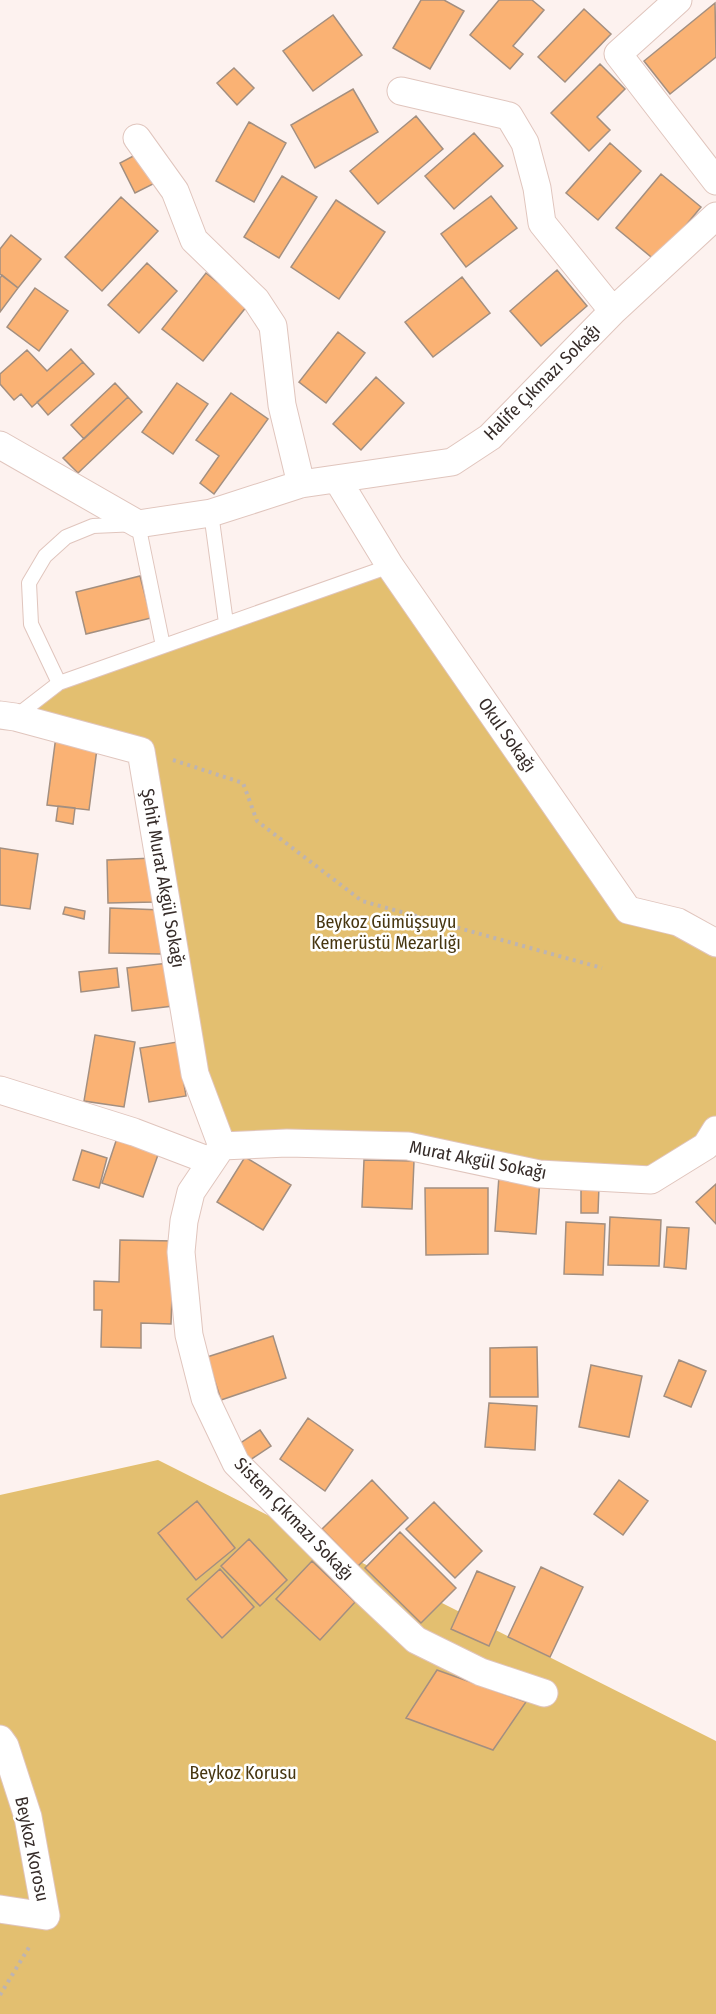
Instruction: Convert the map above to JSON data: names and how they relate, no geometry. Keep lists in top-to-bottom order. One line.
{"streets":{"street":["Halife Çıkmazı Sokağı","Okul Sokağı","Şehit Murat Akgül Sokağı","Murat Akgül Sokağı","Sistem Çıkmazı Sokağı","Beykoz Korosu"]},"crossings":[["Halife Çıkmazı Sokağı","Okul Sokağı"],["Şehit Murat Akgül Sokağı","Murat Akgül Sokağı"],["Şehit Murat Akgül Sokağı","Sistem Çıkmazı Sokağı"],["Murat Akgül Sokağı","Sistem Çıkmazı Sokağı"]],"parks":["Beykoz Gümüşsuyu Kemerüstü Mezarlığı","Beykoz Korusu"]}
